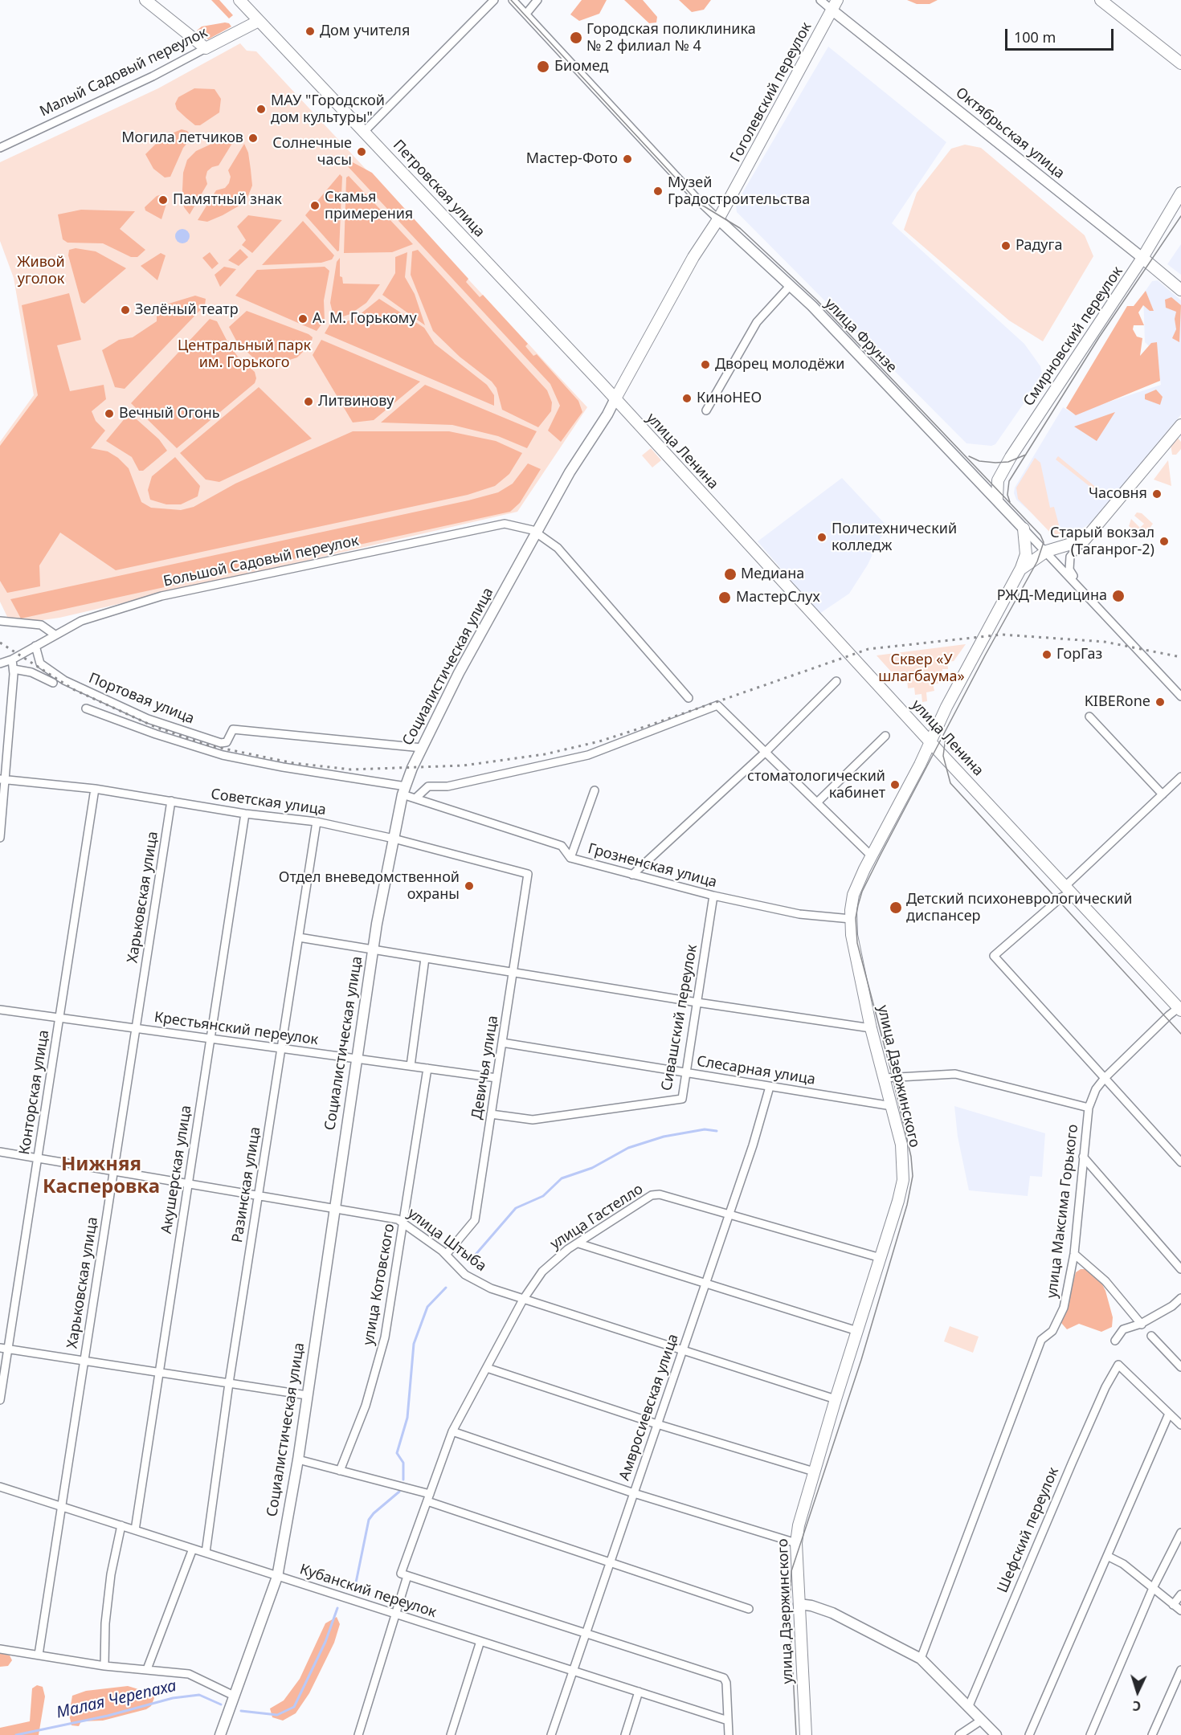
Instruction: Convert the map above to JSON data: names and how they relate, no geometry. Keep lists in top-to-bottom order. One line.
{"streets":{"main road":["Малый Садовый переулок","Гоголевский переулок","Октябрьская улица","Петровская улица","Смирновский переулок","улица Ленина","улица Дзержинского"],"street":["улица Фрунзе","Большой Садовый переулок","Социалистическая улица","Портовая улица","Советская улица","Грозненская улица","Харьковская улица","Сивашский переулок","Крестьянский переулок","Девичья улица","Слесарная улица","Конторская улица","Акушерская улица","Разинская улица","улица Максима Горького","улица Гастелло","улица Штыба","улица Котовского","Амвросиевская улица","Шефский переулок","Кубанский переулок"]},"crossings":[["Малый Садовый переулок","Петровская улица"],["Гоголевский переулок","Октябрьская улица"],["Гоголевский переулок","Петровская улица"],["Гоголевский переулок","улица Фрунзе"],["Гоголевский переулок","улица Ленина"],["Гоголевский переулок","Социалистическая улица"],["Октябрьская улица","Смирновский переулок"],["Петровская улица","улица Ленина"],["Петровская улица","Социалистическая улица"],["улица Фрунзе","Смирновский переулок"],["улица Фрунзе","улица Дзержинского"],["улица Ленина","Социалистическая улица"],["улица Ленина","улица Дзержинского"],["улица Ленина","улица Максима Горького"],["Большой Садовый переулок","Социалистическая улица"],["Большой Садовый переулок","Портовая улица"],["Социалистическая улица","Портовая улица"],["Социалистическая улица","Советская улица"],["Социалистическая улица","Грозненская улица"],["Социалистическая улица","Крестьянский переулок"],["Социалистическая улица","улица Штыба"],["Социалистическая улица","Кубанский переулок"],["Портовая улица","Грозненская улица"],["Советская улица","Харьковская улица"],["Советская улица","Девичья улица"],["Советская улица","Конторская улица"],["Советская улица","Акушерская улица"],["Советская улица","Разинская улица"],["Грозненская улица","Сивашский переулок"],["Грозненская улица","улица Дзержинского"],["Харьковская улица","Крестьянский переулок"],["Харьковская улица","улица Штыба"],["Харьковская улица","Кубанский переулок"],["Сивашский переулок","Девичья улица"],["Сивашский переулок","Слесарная улица"],["Крестьянский переулок","Девичья улица"],["Крестьянский переулок","Конторская улица"],["Крестьянский переулок","Акушерская улица"],["Крестьянский переулок","Разинская улица"],["Крестьянский переулок","улица Котовского"],["Девичья улица","Слесарная улица"],["Девичья улица","улица Штыба"],["Слесарная улица","улица Дзержинского"],["Слесарная улица","Амвросиевская улица"],["улица Дзержинского","улица Гастелло"],["улица Дзержинского","улица Штыба"],["Конторская улица","улица Штыба"],["Акушерская улица","улица Штыба"],["Акушерская улица","Кубанский переулок"],["Разинская улица","улица Штыба"],["Разинская улица","Кубанский переулок"],["улица Гастелло","улица Штыба"],["улица Гастелло","Амвросиевская улица"],["улица Гастелло","Кубанский переулок"],["улица Штыба","улица Котовского"],["улица Штыба","Амвросиевская улица"],["Амвросиевская улица","Кубанский переулок"]],"districts":["Нижняя Касперовка"],"water":["Малая Черепаха"],"parks":["Живой уголок","Центральный парк им. Горького","Сквер «У шлагбаума»"],"places":["Дом учителя","Городская поликлиника № 2 филиал № 4","Биомед","МАУ \"Городской дом культуры\"","Могила летчиков","Солнечные часы","Мастер-Фото","Музей Градостроительства","Памятный знак","Скамья примерения","Радуга","Зелёный театр","А. М. Горькому","Дворец молодёжи","КиноНЕО","Литвинову","Вечный Огонь","Часовня","Политехнический колледж","Старый вокзал (Таганрог-2)","Медиана","РЖД-Медицина","МастерСлух","ГорГаз","KIBERone","стоматологический кабинет","Отдел вневедомственной охраны","Детский психоневрологический диспансер"],"scale_bar":"100 m","north":"bottom"}
